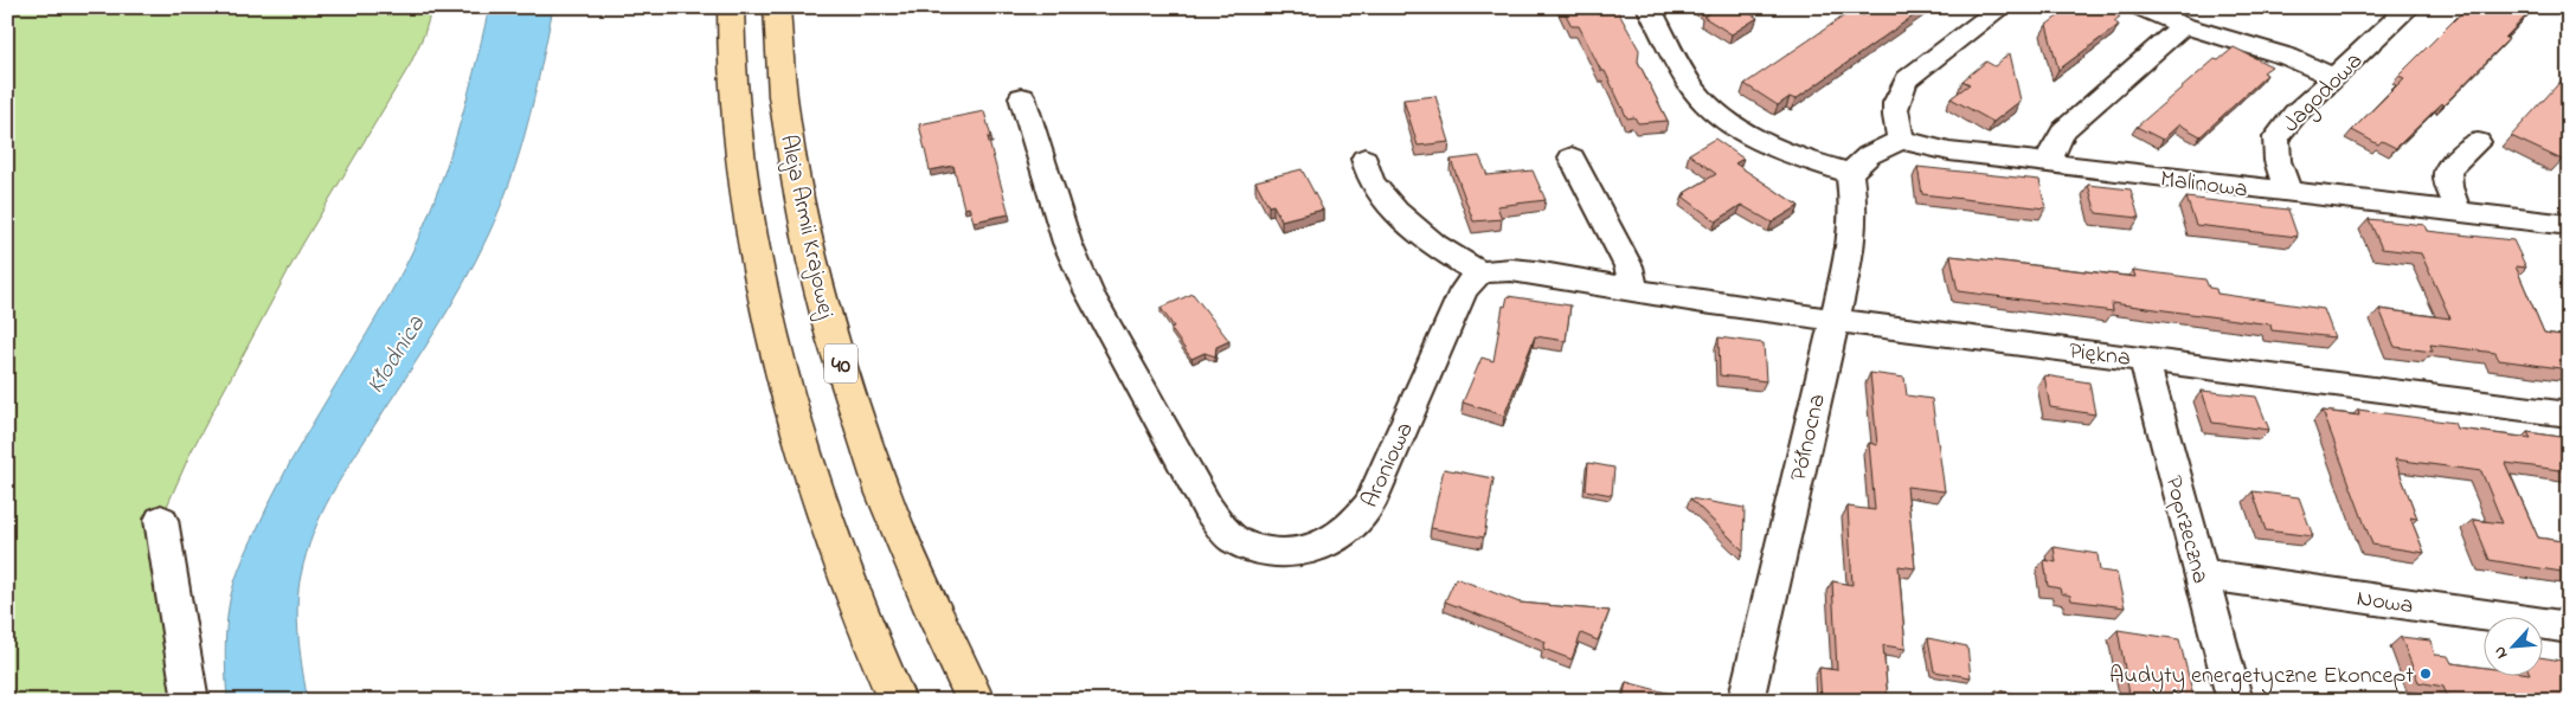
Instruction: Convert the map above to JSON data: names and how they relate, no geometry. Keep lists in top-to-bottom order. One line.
{"streets":{"main road":["Aleja Armii Krajowej","40"],"street":["Jagodowa","Malinowa","Piękna","Północna","Aroniowa","Poprzeczna","Nowa"]},"crossings":[["Jagodowa","Malinowa"],["Piękna","Północna"],["Piękna","Poprzeczna"],["Poprzeczna","Nowa"]],"water":["Kłodnica"],"places":["Audyty energetyczne Ekoncept"],"north":"bottom left"}
